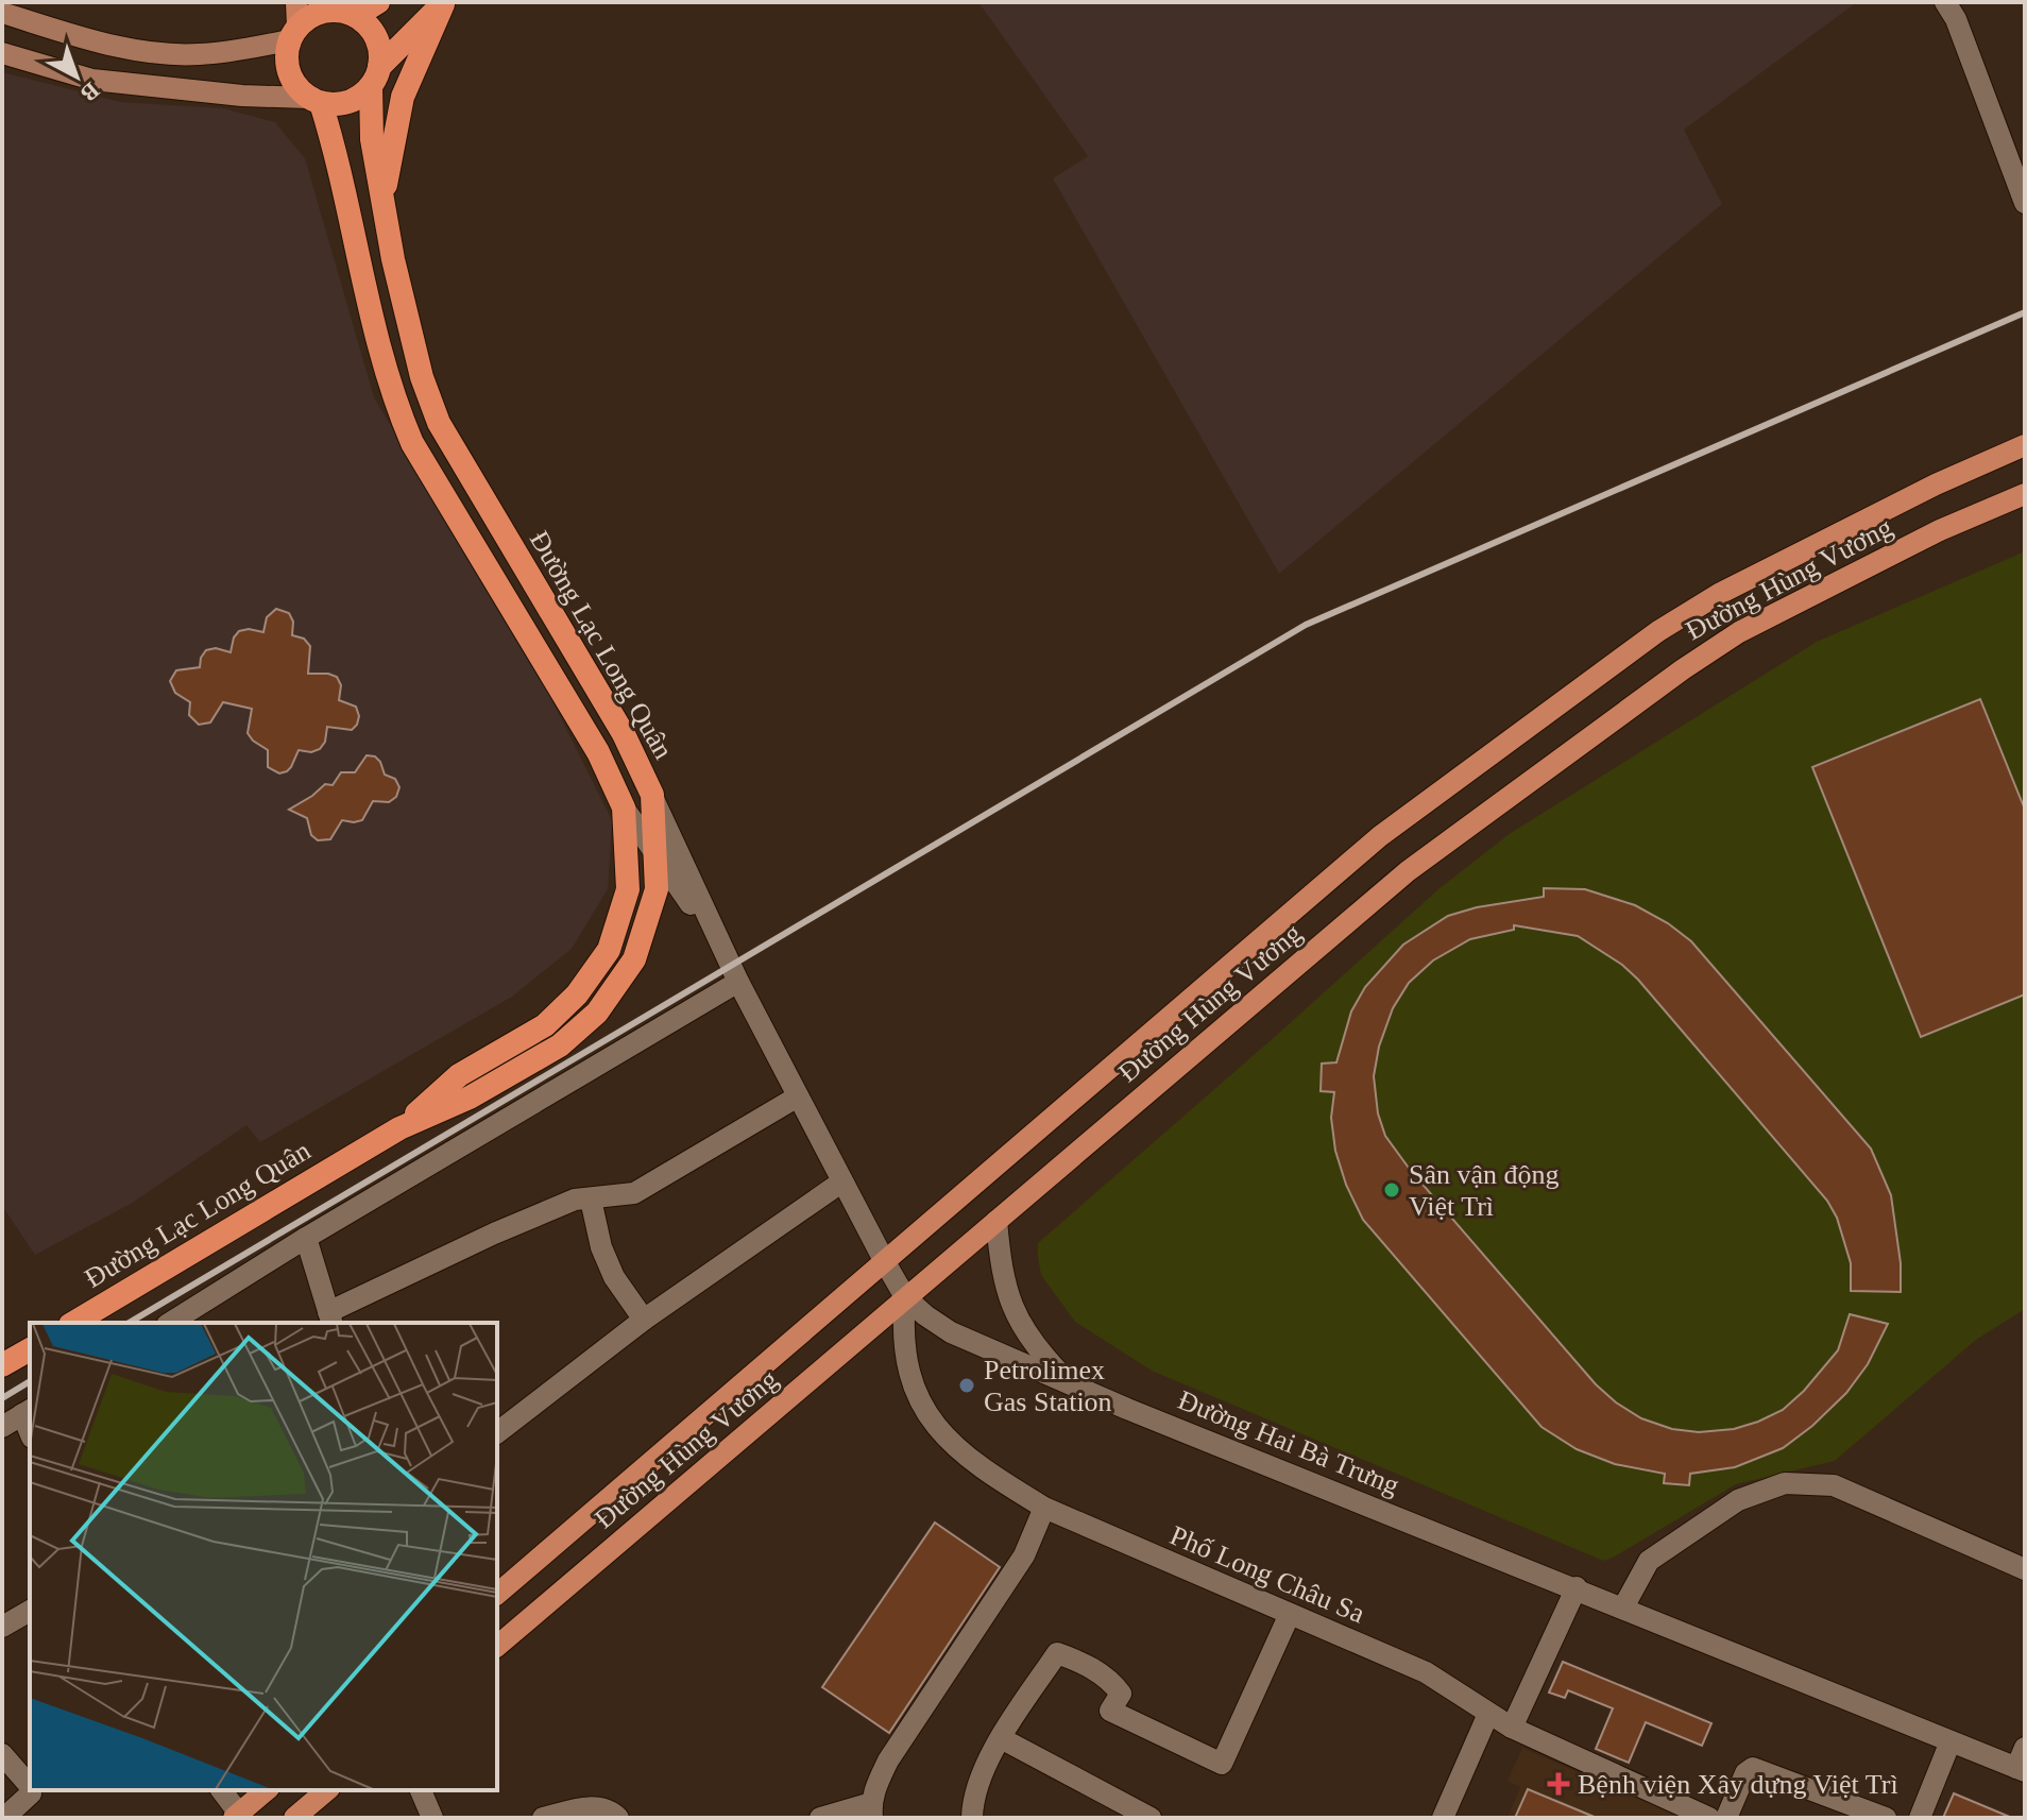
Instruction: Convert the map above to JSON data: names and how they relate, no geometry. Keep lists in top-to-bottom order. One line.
{"streets":{"highway":["Đường Lạc Long Quân"],"main road":["Đường Hùng Vương"],"street":["Đường Hai Bà Trưng","Phố Long Châu Sa"]},"crossings":[["Đường Hùng Vương","Đường Hai Bà Trưng"],["Đường Hùng Vương","Phố Long Châu Sa"],["Đường Lạc Long Quân","Đường Hai Bà Trưng"],["Đường Hai Bà Trưng","Phố Long Châu Sa"]],"places":{"other":["Sân vận động Việt Trì","Petrolimex Gas Station"],"health":["Bệnh viện Xây dựng Việt Trì"]},"north":"bottom right"}
